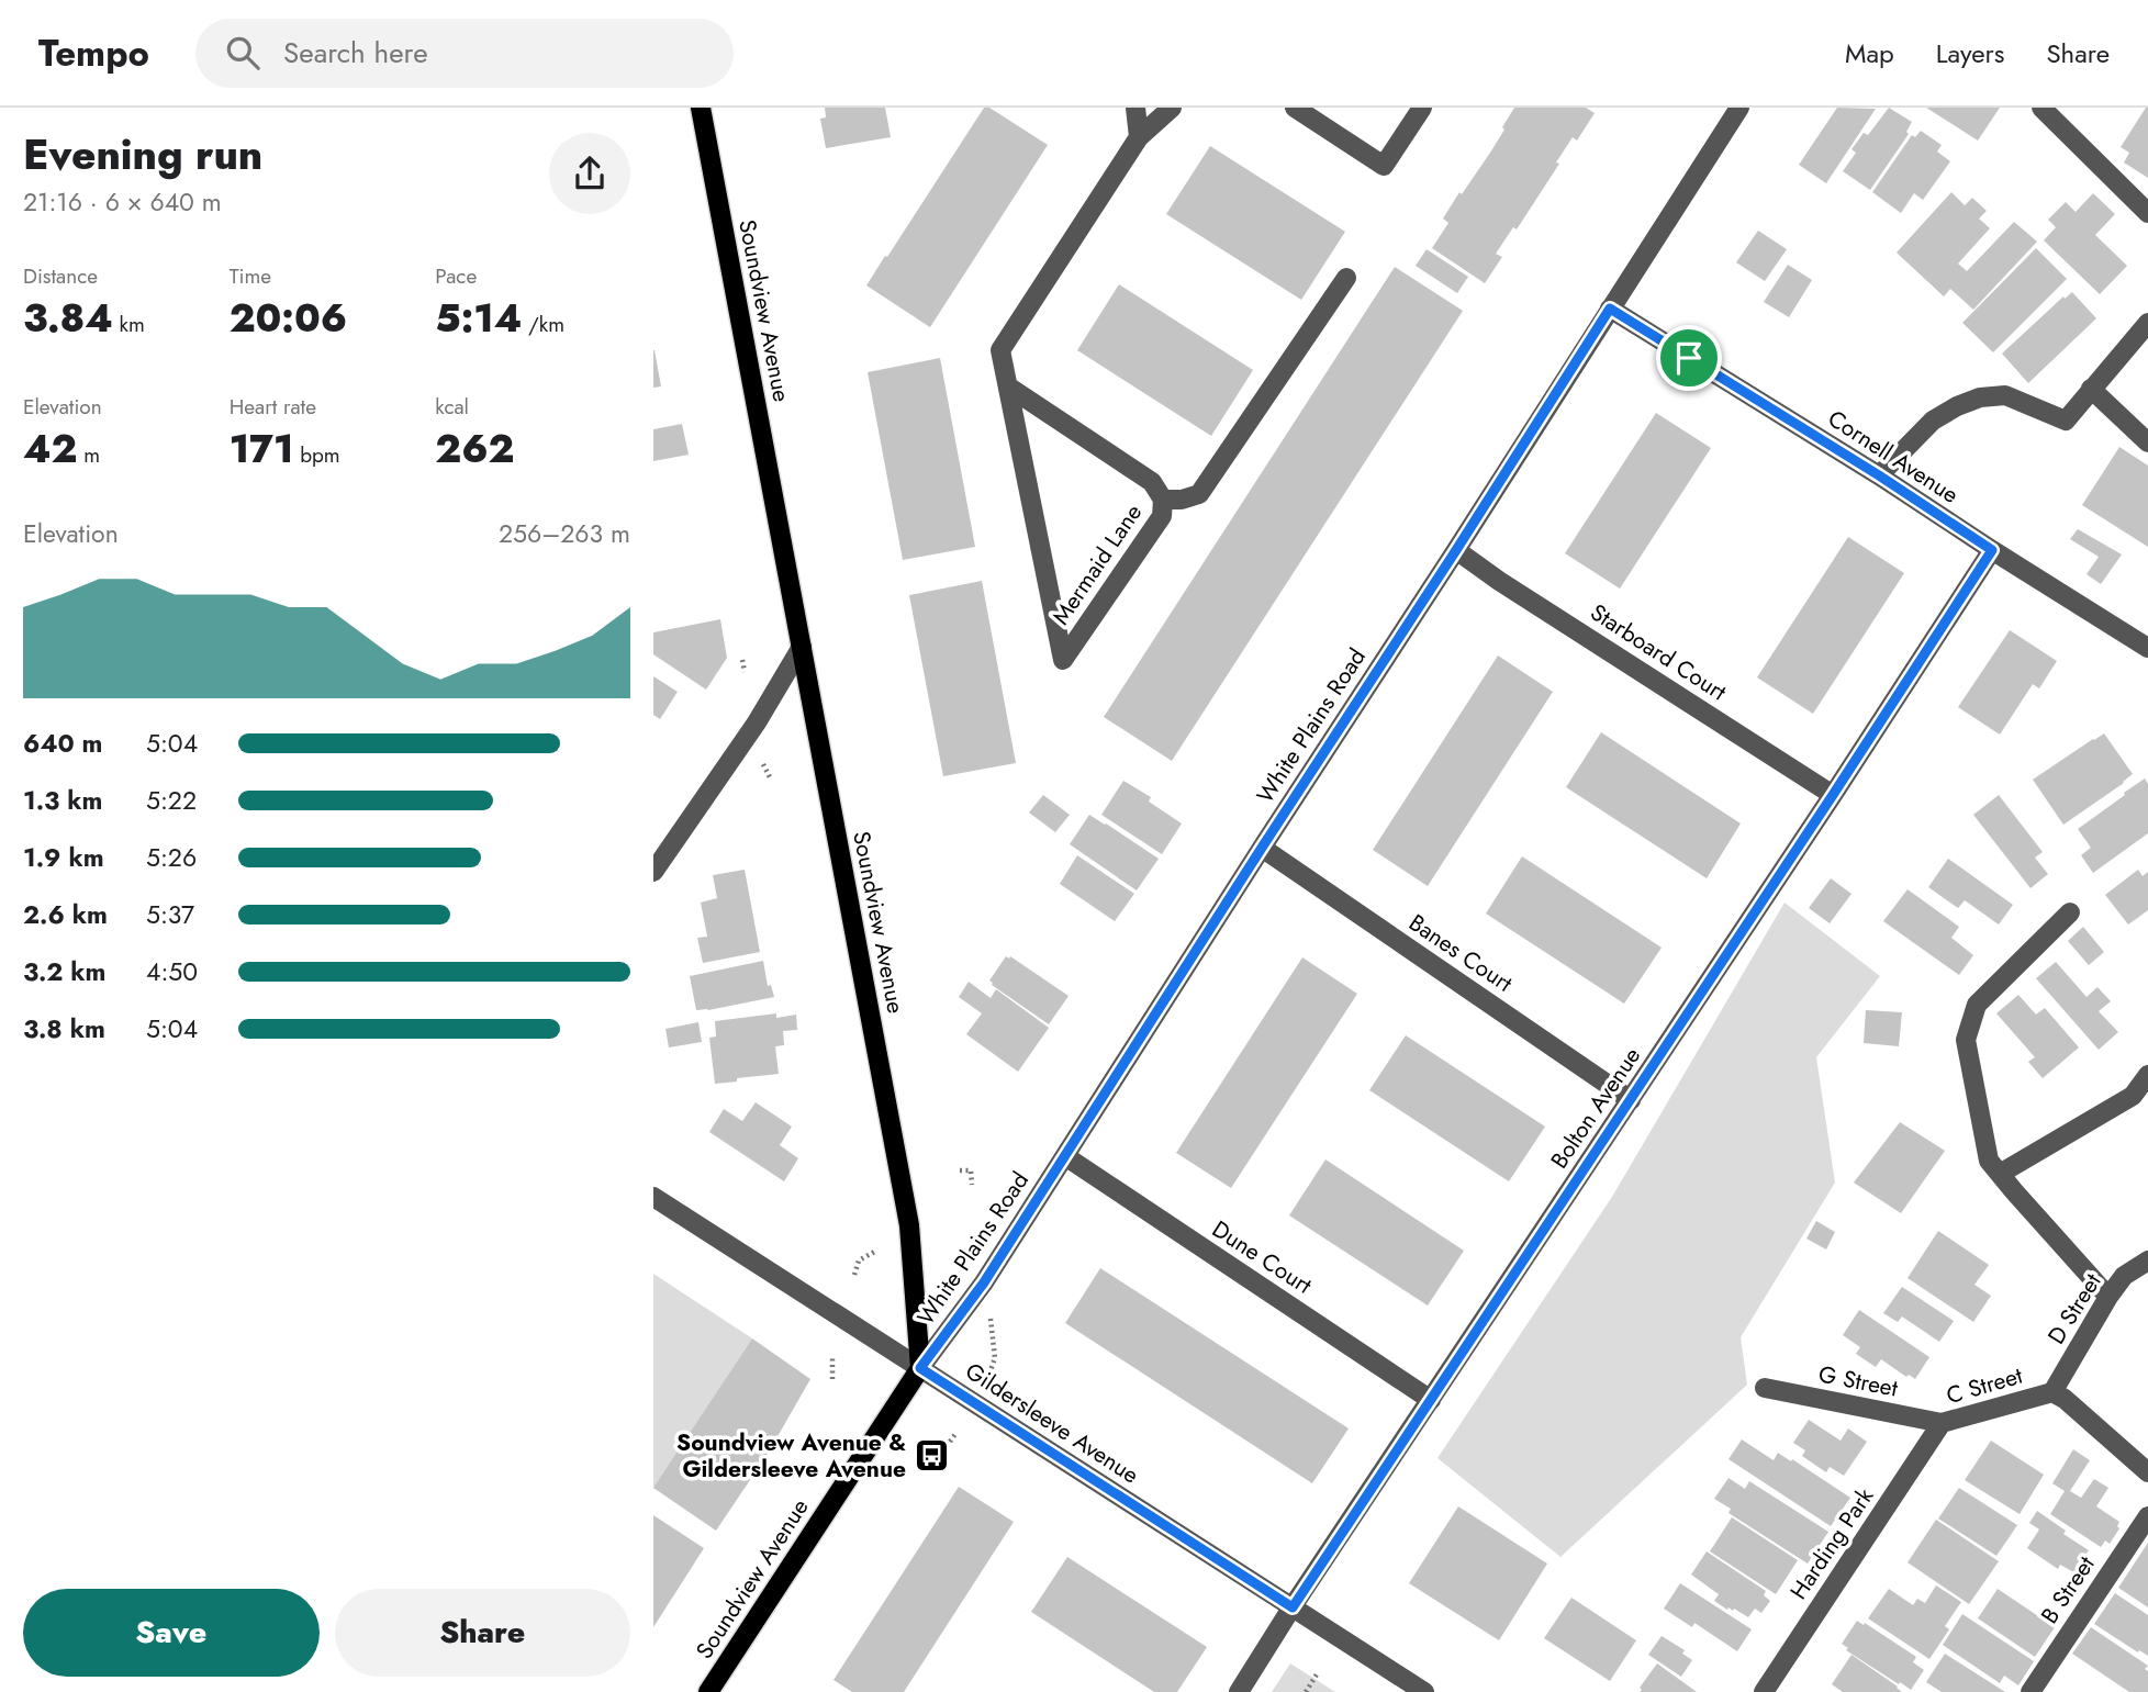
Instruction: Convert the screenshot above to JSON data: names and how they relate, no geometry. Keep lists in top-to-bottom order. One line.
{"streets":{"main road":["Soundview Avenue"],"street":["Cornell Avenue","Mermaid Lane","Starboard Court","White Plains Road","Banes Court","Bolton Avenue","Dune Court","D Street","G Street","C Street","Gildersleeve Avenue","Harding Park","B Street"]},"crossings":[["Soundview Avenue","White Plains Road"],["Soundview Avenue","Gildersleeve Avenue"],["Cornell Avenue","White Plains Road"],["Cornell Avenue","Bolton Avenue"],["Starboard Court","White Plains Road"],["Starboard Court","Bolton Avenue"],["White Plains Road","Banes Court"],["White Plains Road","Dune Court"],["White Plains Road","Gildersleeve Avenue"],["Banes Court","Bolton Avenue"],["Bolton Avenue","Dune Court"],["Bolton Avenue","Gildersleeve Avenue"],["D Street","C Street"],["G Street","C Street"],["G Street","Harding Park"],["C Street","Harding Park"]],"places":{"bus stop":["Soundview Avenue & Gildersleeve Avenue"]},"page":{"header":"Tempo","search":"Search here","nav":["Map","Layers","Share"],"heading":["Evening run","21:16 · 6 × 640 m"],"stats":[["Distance","3.84 km"],["Time","20:06"],["Pace","5:14 /km"],["Elevation","42 m"],["Heart rate","171 bpm"],["kcal","262"]],"chart":["Elevation","256–263 m"],"list":[{"name":"640 m","note":"5:04"},{"name":"1.3 km","note":"5:22"},{"name":"1.9 km","note":"5:26"},{"name":"2.6 km","note":"5:37"},{"name":"3.2 km","note":"4:50"},{"name":"3.8 km","note":"5:04"}],"buttons":["Save","Share"]}}
